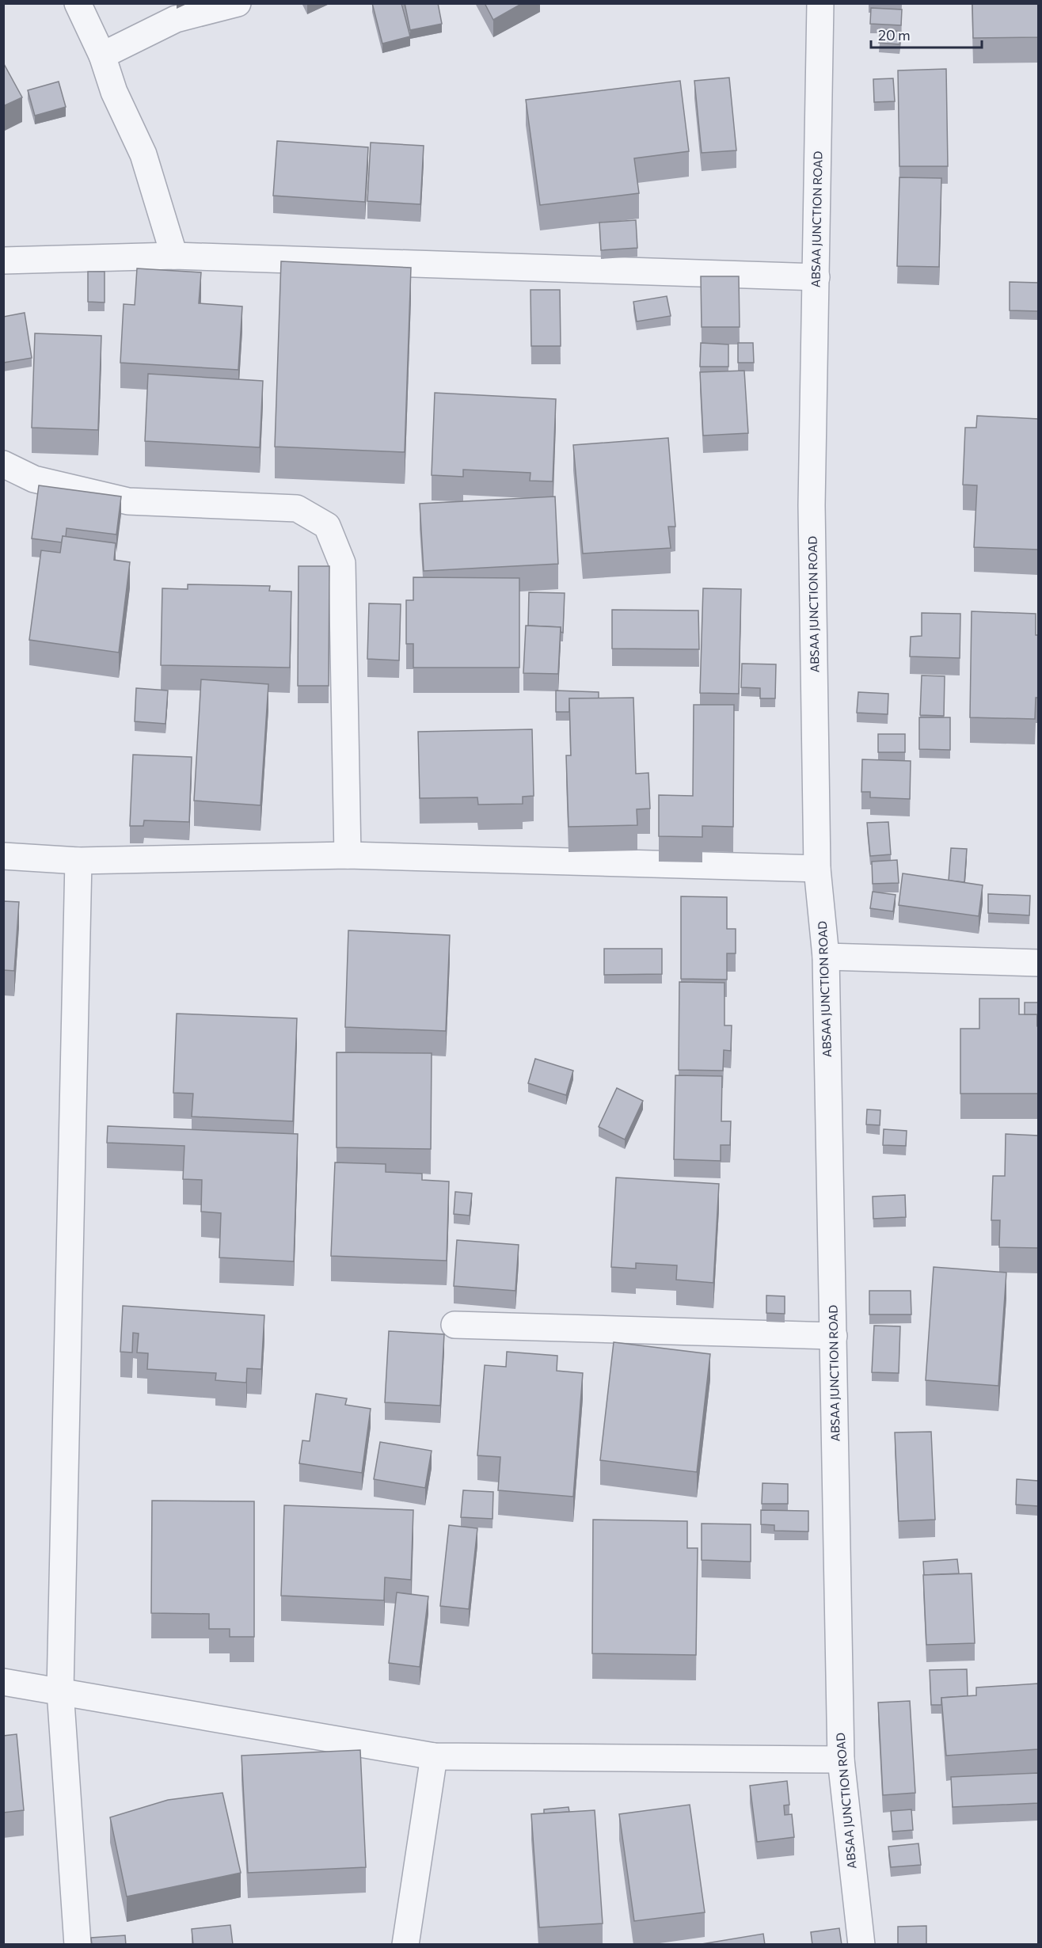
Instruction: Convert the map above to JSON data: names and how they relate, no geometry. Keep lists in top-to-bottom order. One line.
{"streets":{"street":["ABSAA JUNCTION ROAD"]},"scale_bar":"20 m"}
